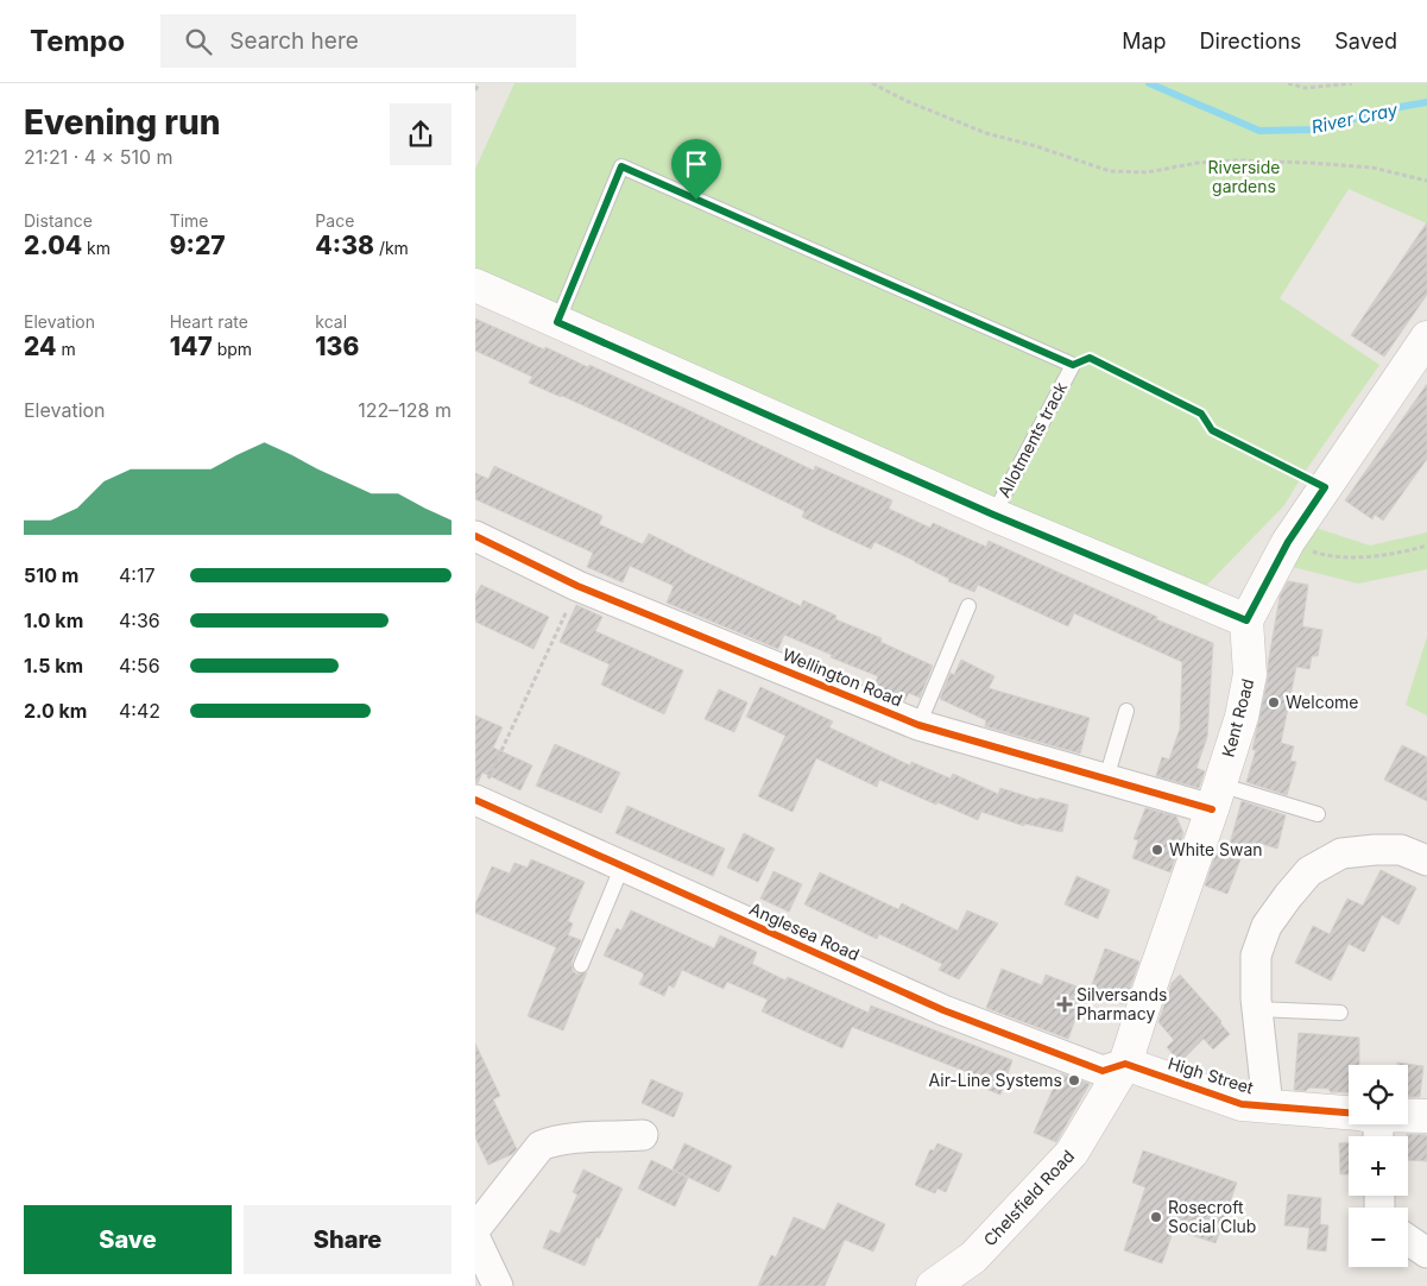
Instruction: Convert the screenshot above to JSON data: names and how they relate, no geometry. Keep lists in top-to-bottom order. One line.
{"streets":{"street":["Wellington Road","Kent Road","Anglesea Road","High Street","Chelsfield Road"],"lane":["Allotments track"]},"crossings":[["Wellington Road","Kent Road"],["Kent Road","Anglesea Road"],["Kent Road","High Street"],["Kent Road","Chelsfield Road"],["Anglesea Road","High Street"],["Anglesea Road","Chelsfield Road"],["High Street","Chelsfield Road"]],"water":["River Cray"],"parks":["Riverside gardens"],"places":{"other":["Welcome","White Swan","Air-Line Systems","Rosecroft Social Club"],"health":["Silversands Pharmacy"]},"page":{"header":"Tempo","search":"Search here","nav":["Map","Directions","Saved"],"heading":["Evening run","21:21 · 4 × 510 m"],"stats":[["Distance","2.04 km"],["Time","9:27"],["Pace","4:38 /km"],["Elevation","24 m"],["Heart rate","147 bpm"],["kcal","136"]],"chart":["Elevation","122–128 m"],"list":[{"name":"510 m","note":"4:17"},{"name":"1.0 km","note":"4:36"},{"name":"1.5 km","note":"4:56"},{"name":"2.0 km","note":"4:42"}],"map_buttons":["+","−"],"buttons":["Save","Share"]}}
